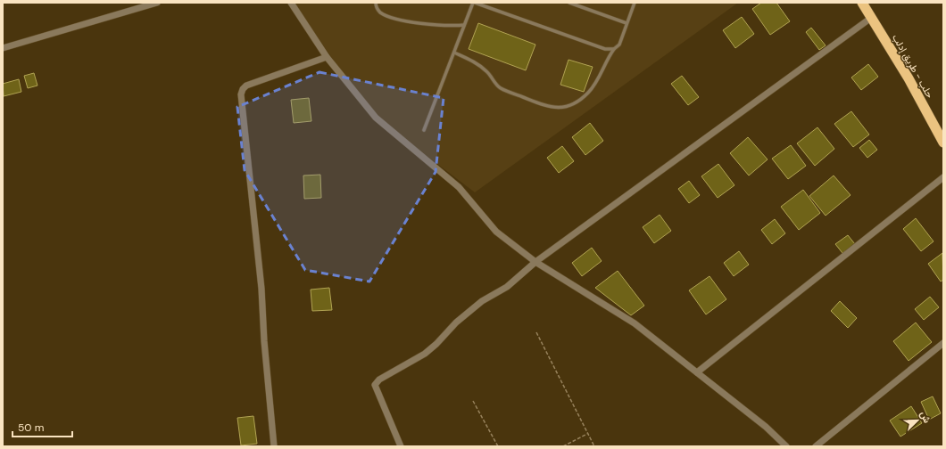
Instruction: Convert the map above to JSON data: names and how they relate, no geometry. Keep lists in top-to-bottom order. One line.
{"streets":{"highway":["حلب - طريق إدلب"]},"scale_bar":"50 m","north":"top right"}
